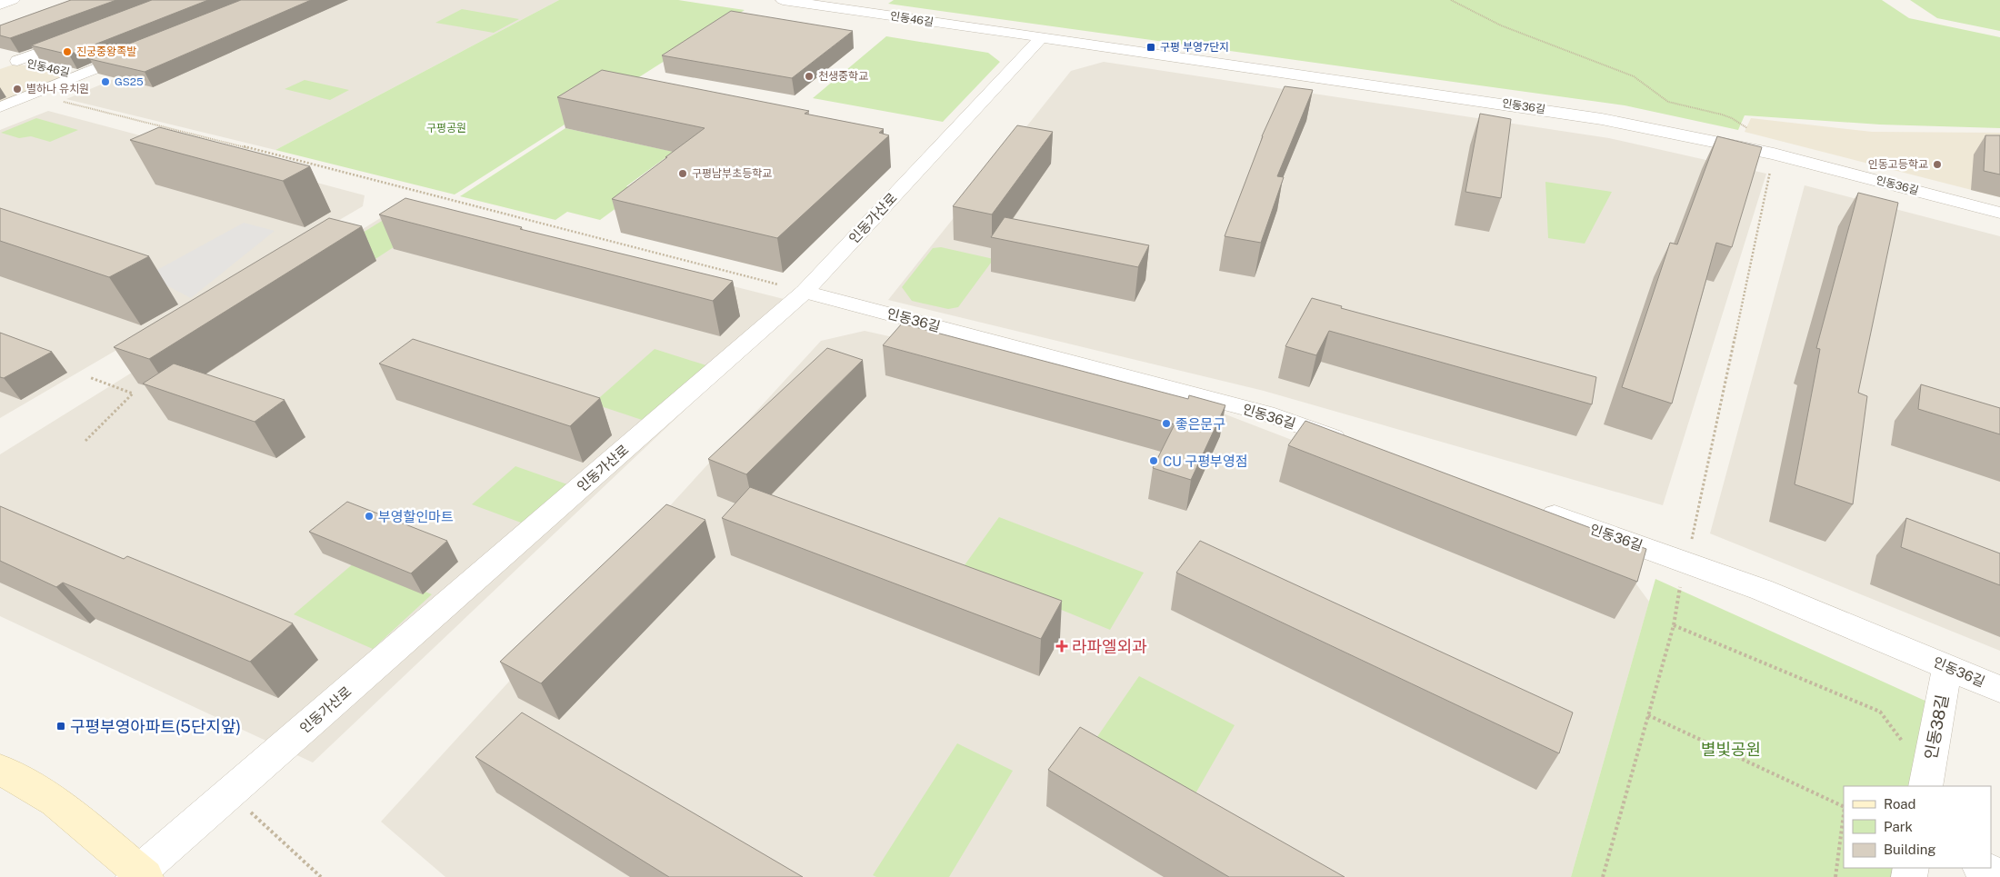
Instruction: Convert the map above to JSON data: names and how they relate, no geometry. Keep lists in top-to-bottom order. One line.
{"streets":{"main road":["인동가산로"],"street":["인동46길","인동36길","인동38길"]},"crossings":[["인동46길","인동36길"],["인동46길","인동가산로"],["인동36길","인동가산로"],["인동36길","인동38길"]],"parks":["구평공원","별빛공원"],"places":{"transit":["구평 부영7단지","구평부영아파트(5단지앞)"],"other":["진궁중왕족발","천생중학교","GS25","별하나 유치원","인동고등학교","구평남부초등학교","좋은문구","CU 구평부영점","부영할인마트"],"health":["라파엘외과"]},"legend":["Road","Park","Building"]}
